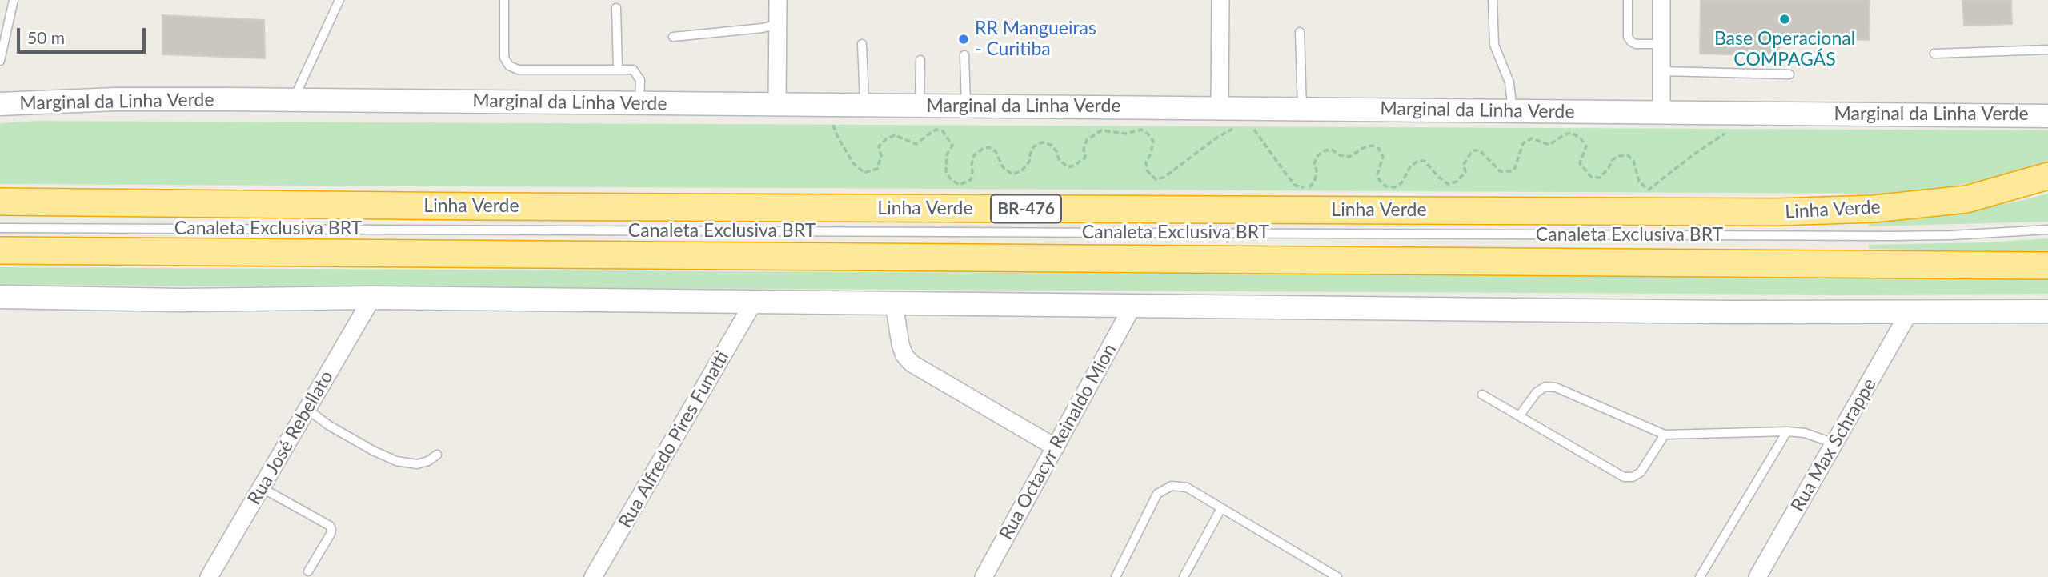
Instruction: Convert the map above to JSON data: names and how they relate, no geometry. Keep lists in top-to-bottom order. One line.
{"streets":{"highway":["Linha Verde","BR-476"],"main road":["Marginal da Linha Verde"],"street":["Rua José Rebellato","Rua Alfredo Pires Funatti","Rua Octacyr Reinaldo Mion","Rua Max Schrappe"],"lane":["Canaleta Exclusiva BRT"]},"places":["Base Operacional COMPAGÁS","RR Mangueiras - Curitiba"],"scale_bar":"50 m"}
